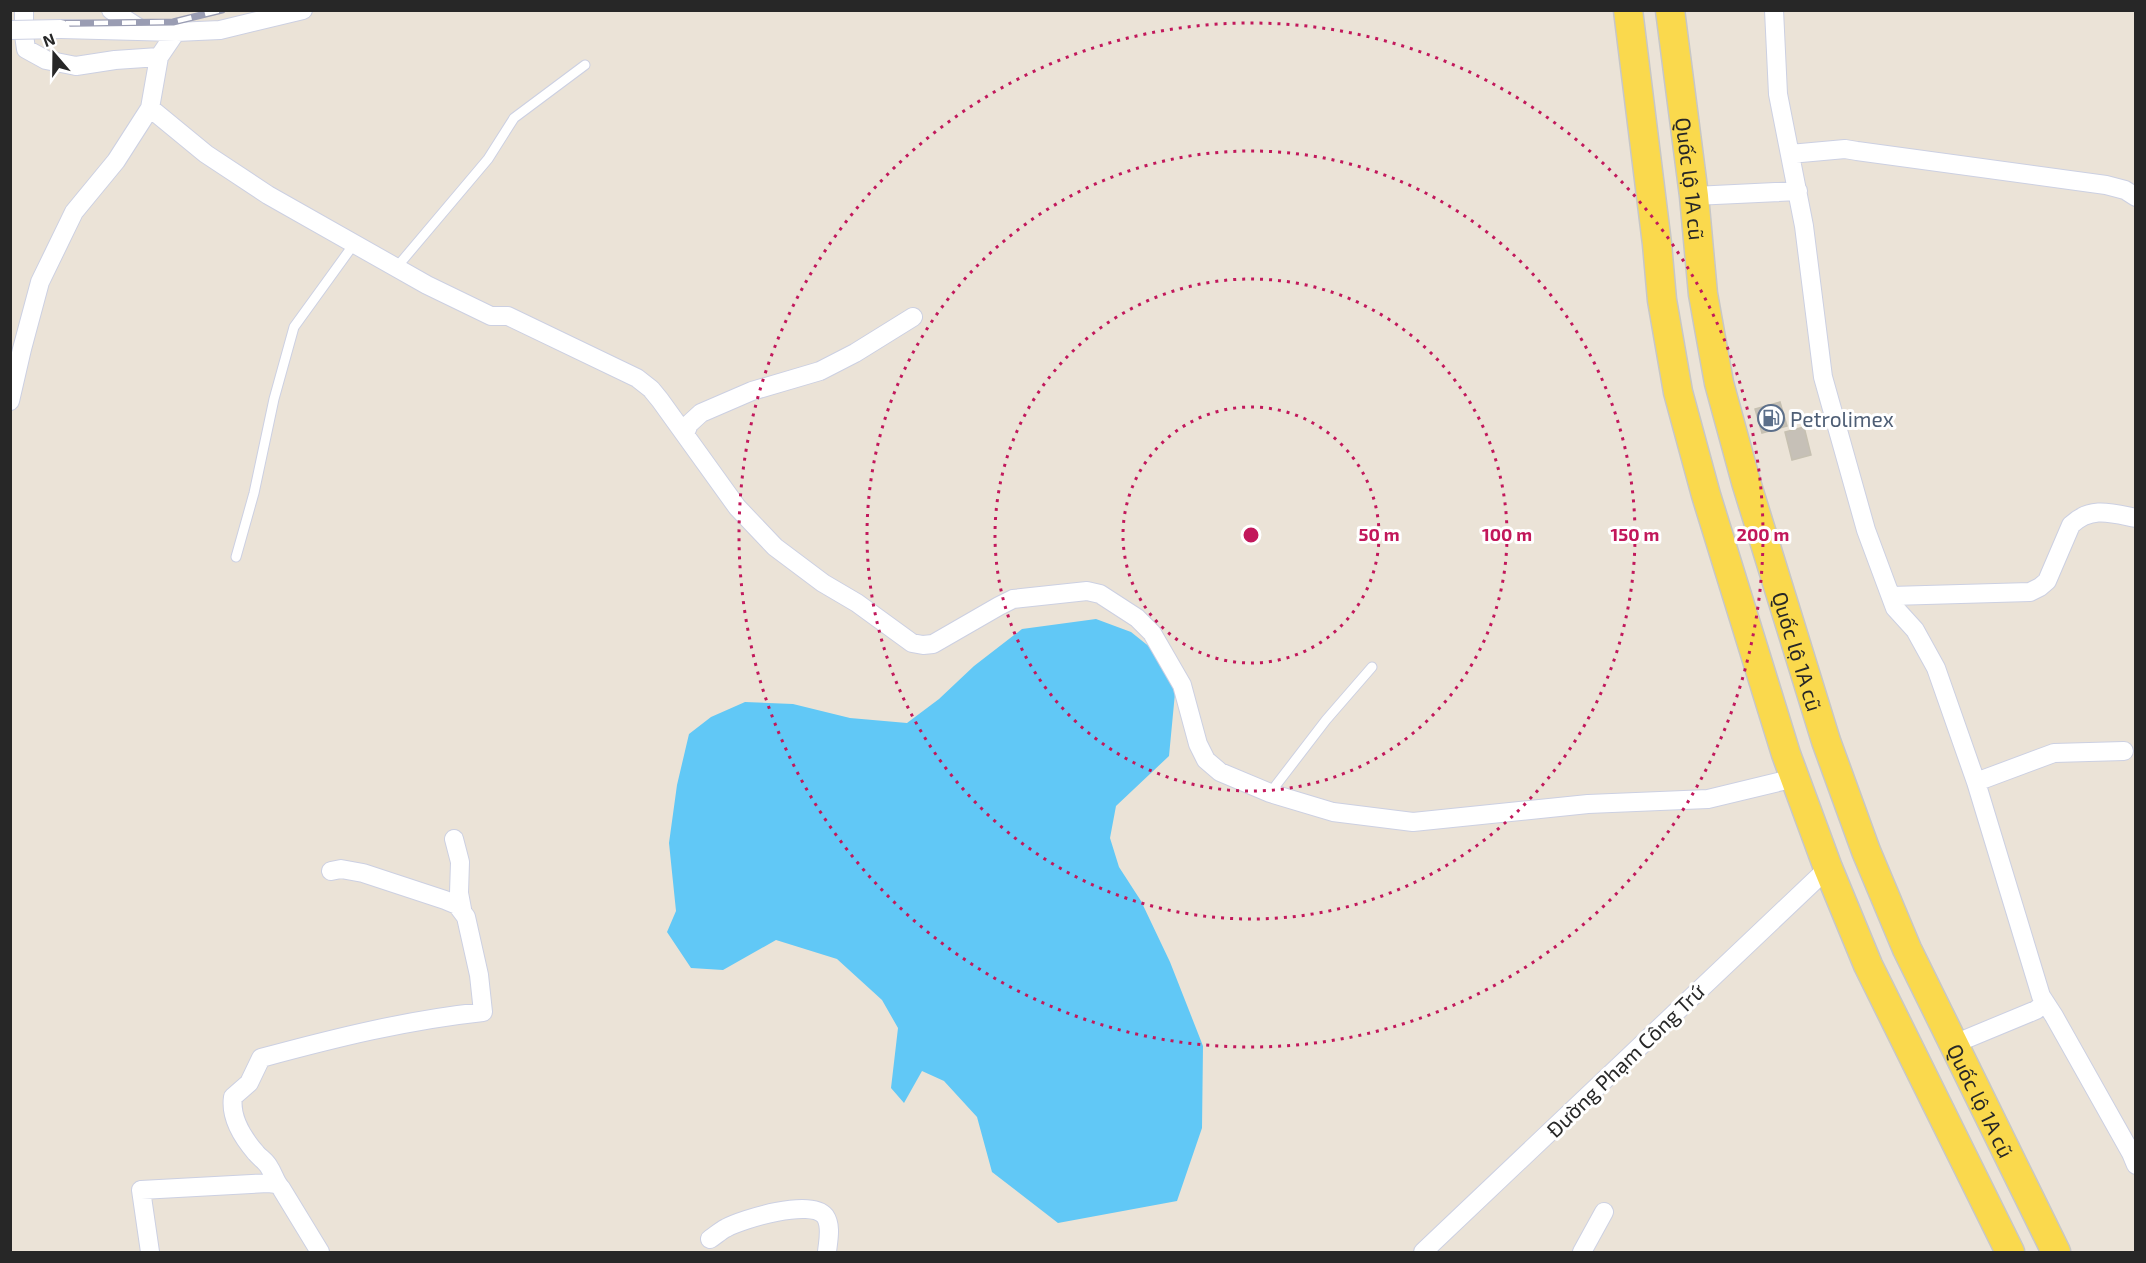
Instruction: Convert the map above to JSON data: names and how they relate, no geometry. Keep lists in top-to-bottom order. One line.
{"streets":{"main road":["Quốc lộ 1A cũ"],"street":["Đường Phạm Công Trứ"]},"crossings":[["Quốc lộ 1A cũ","Đường Phạm Công Trứ"]],"places":{"fuel station":["Petrolimex"]},"north":"top","rings":["50 m","100 m","150 m","200 m"]}
